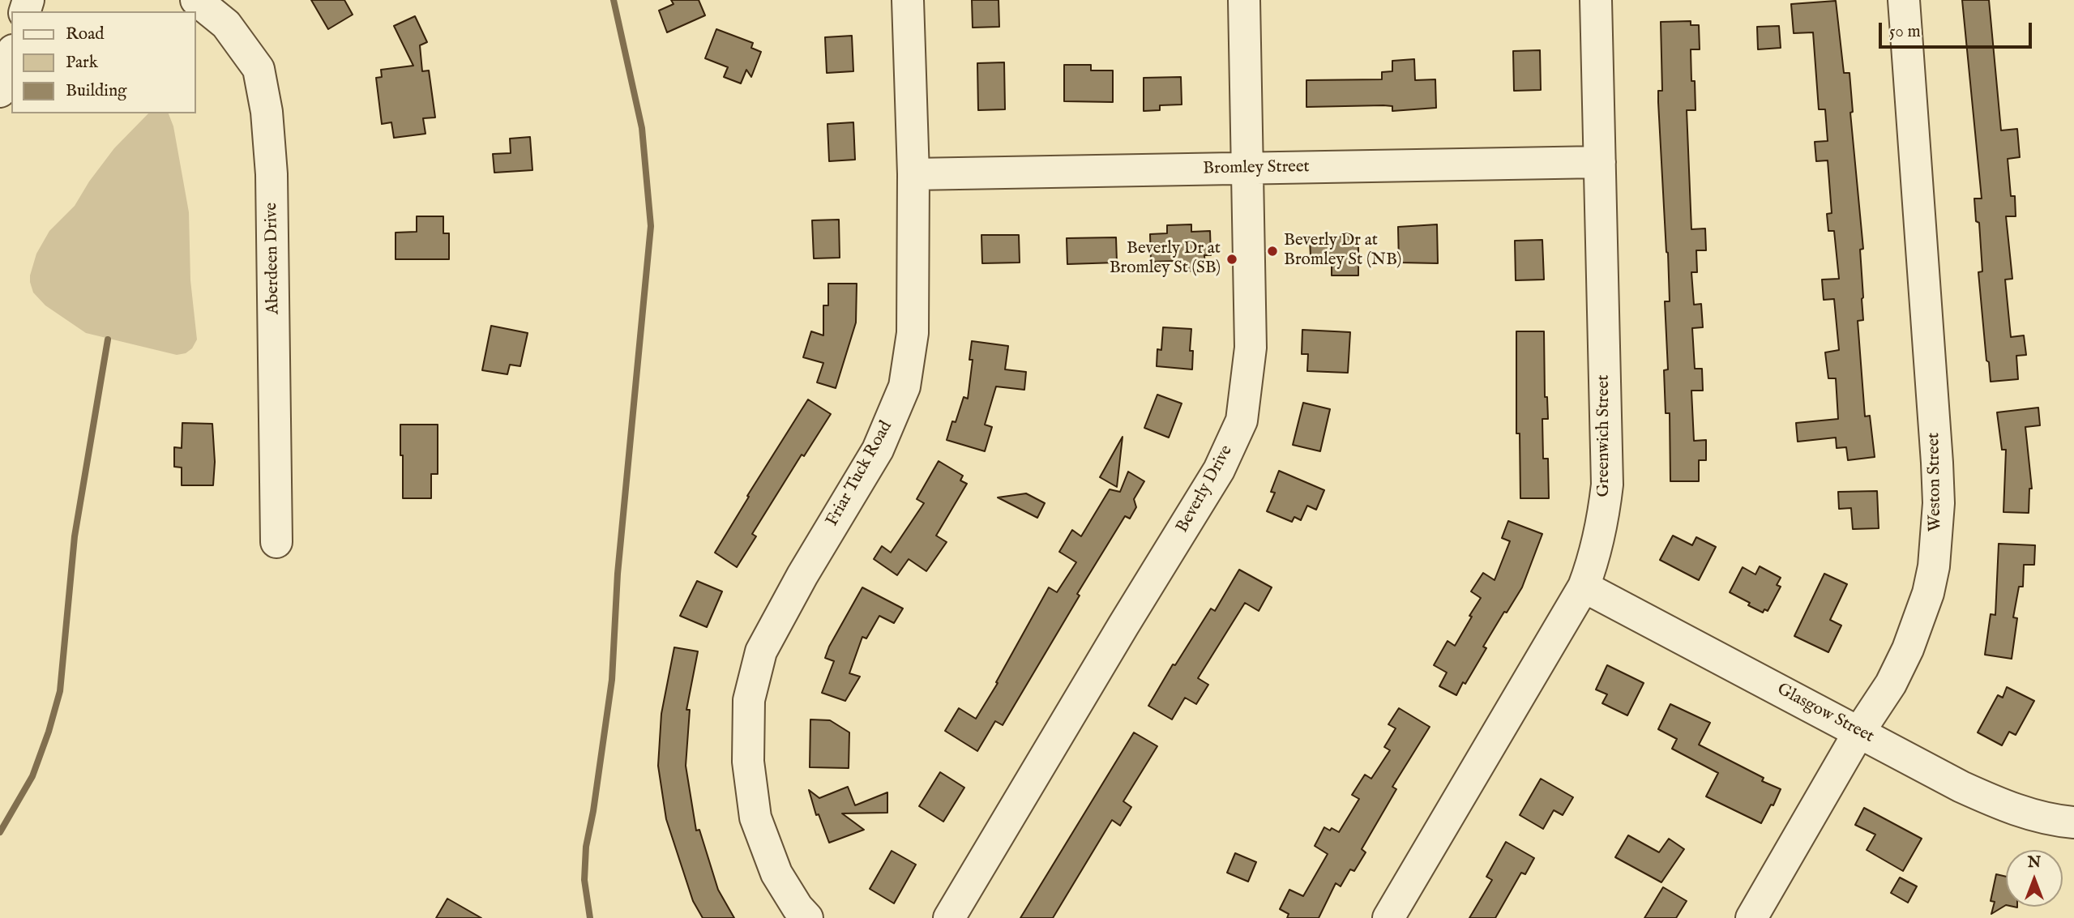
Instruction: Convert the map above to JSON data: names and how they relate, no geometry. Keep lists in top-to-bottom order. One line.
{"streets":{"street":["Bromley Street","Aberdeen Drive","Greenwich Street","Friar Tuck Road","Weston Street","Beverly Drive","Glasgow Street"]},"crossings":[["Bromley Street","Greenwich Street"],["Bromley Street","Friar Tuck Road"],["Bromley Street","Beverly Drive"],["Greenwich Street","Glasgow Street"],["Weston Street","Glasgow Street"]],"places":["Beverly Dr at Bromley St (NB)","Beverly Dr at Bromley St (SB)"],"legend":["Road","Park","Building"],"scale_bar":"50 m","north":"top"}
